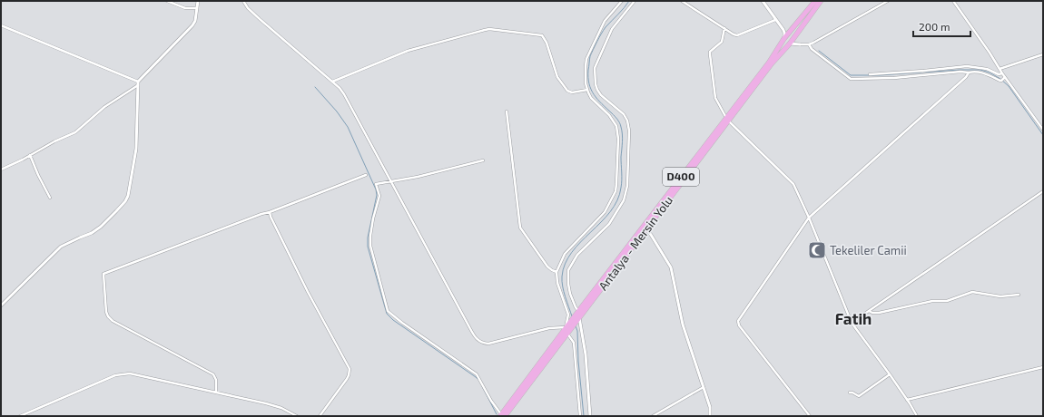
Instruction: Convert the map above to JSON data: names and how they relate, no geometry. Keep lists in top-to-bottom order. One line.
{"streets":{"highway":["D400","Antalya - Mersin Yolu"]},"districts":["Fatih"],"places":{"mosque":["Tekeliler Camii"]},"scale_bar":"200 m"}
